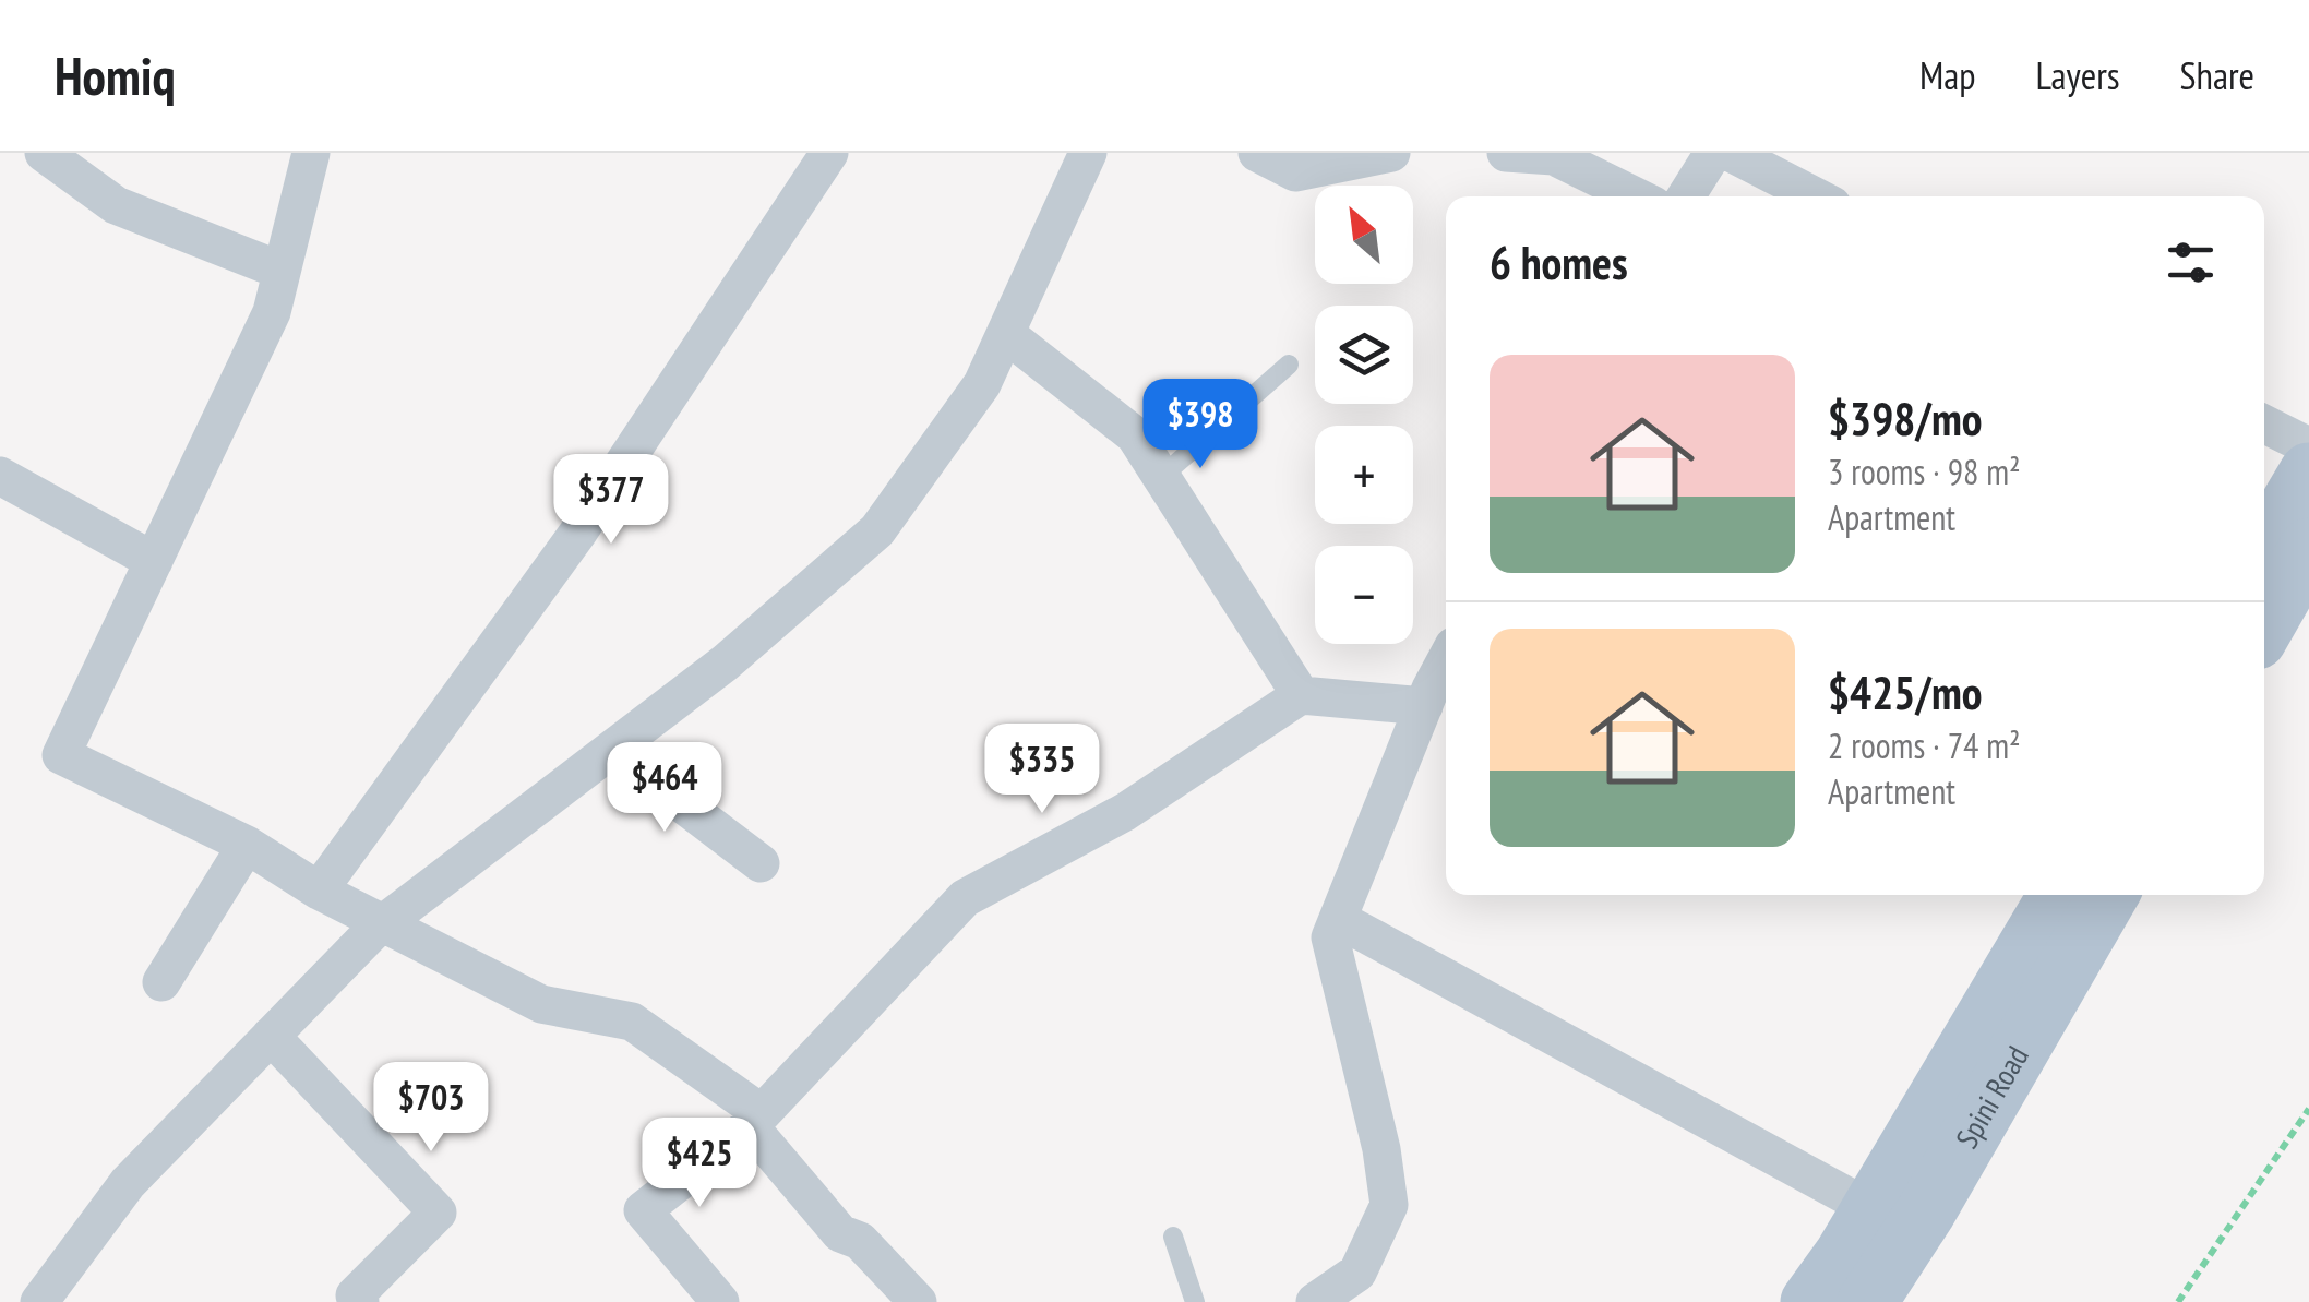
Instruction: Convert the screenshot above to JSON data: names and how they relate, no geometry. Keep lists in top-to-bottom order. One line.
{"streets":{"main road":["Spini Road"]},"north":"top left","page":{"header":"Homiq","nav":["Map","Layers","Share"],"map_buttons":["+","−"],"heading":"6 homes","list":[{"name":"$398/mo","note":"3 rooms · 98 m² · Apartment"},{"name":"$425/mo","note":"2 rooms · 74 m² · Apartment"}],"price":["$398","$377","$335","$464","$703","$425"]}}
